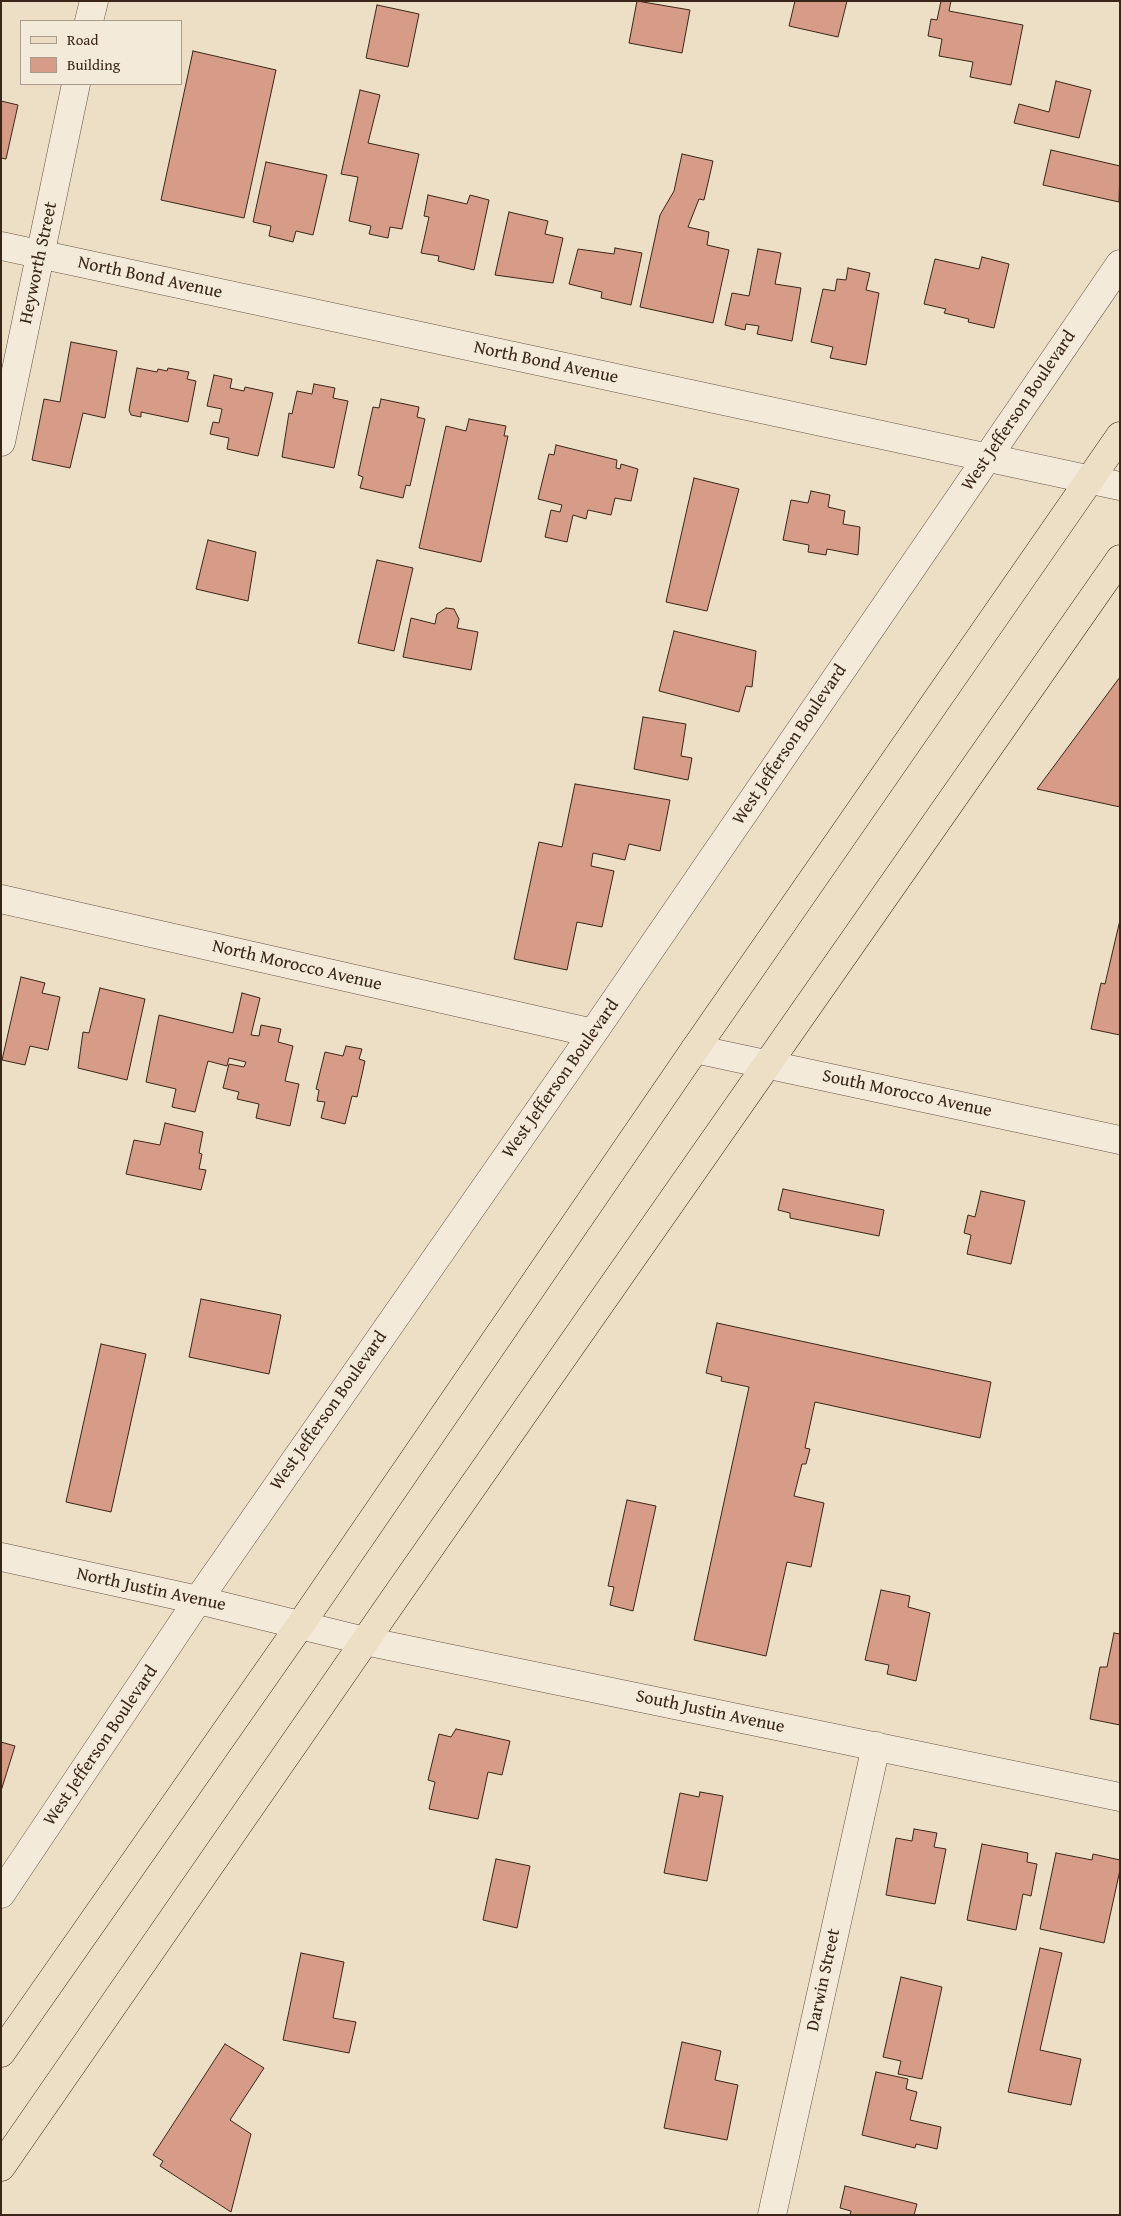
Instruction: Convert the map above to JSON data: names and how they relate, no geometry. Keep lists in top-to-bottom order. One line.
{"streets":{"street":["Heyworth Street","North Bond Avenue","West Jefferson Boulevard","North Morocco Avenue","South Morocco Avenue","North Justin Avenue","South Justin Avenue","Darwin Street"]},"crossings":[["Heyworth Street","North Bond Avenue"],["North Bond Avenue","West Jefferson Boulevard"],["West Jefferson Boulevard","North Morocco Avenue"],["West Jefferson Boulevard","North Justin Avenue"],["North Justin Avenue","South Justin Avenue"],["South Justin Avenue","Darwin Street"]],"legend":["Road","Building"]}
